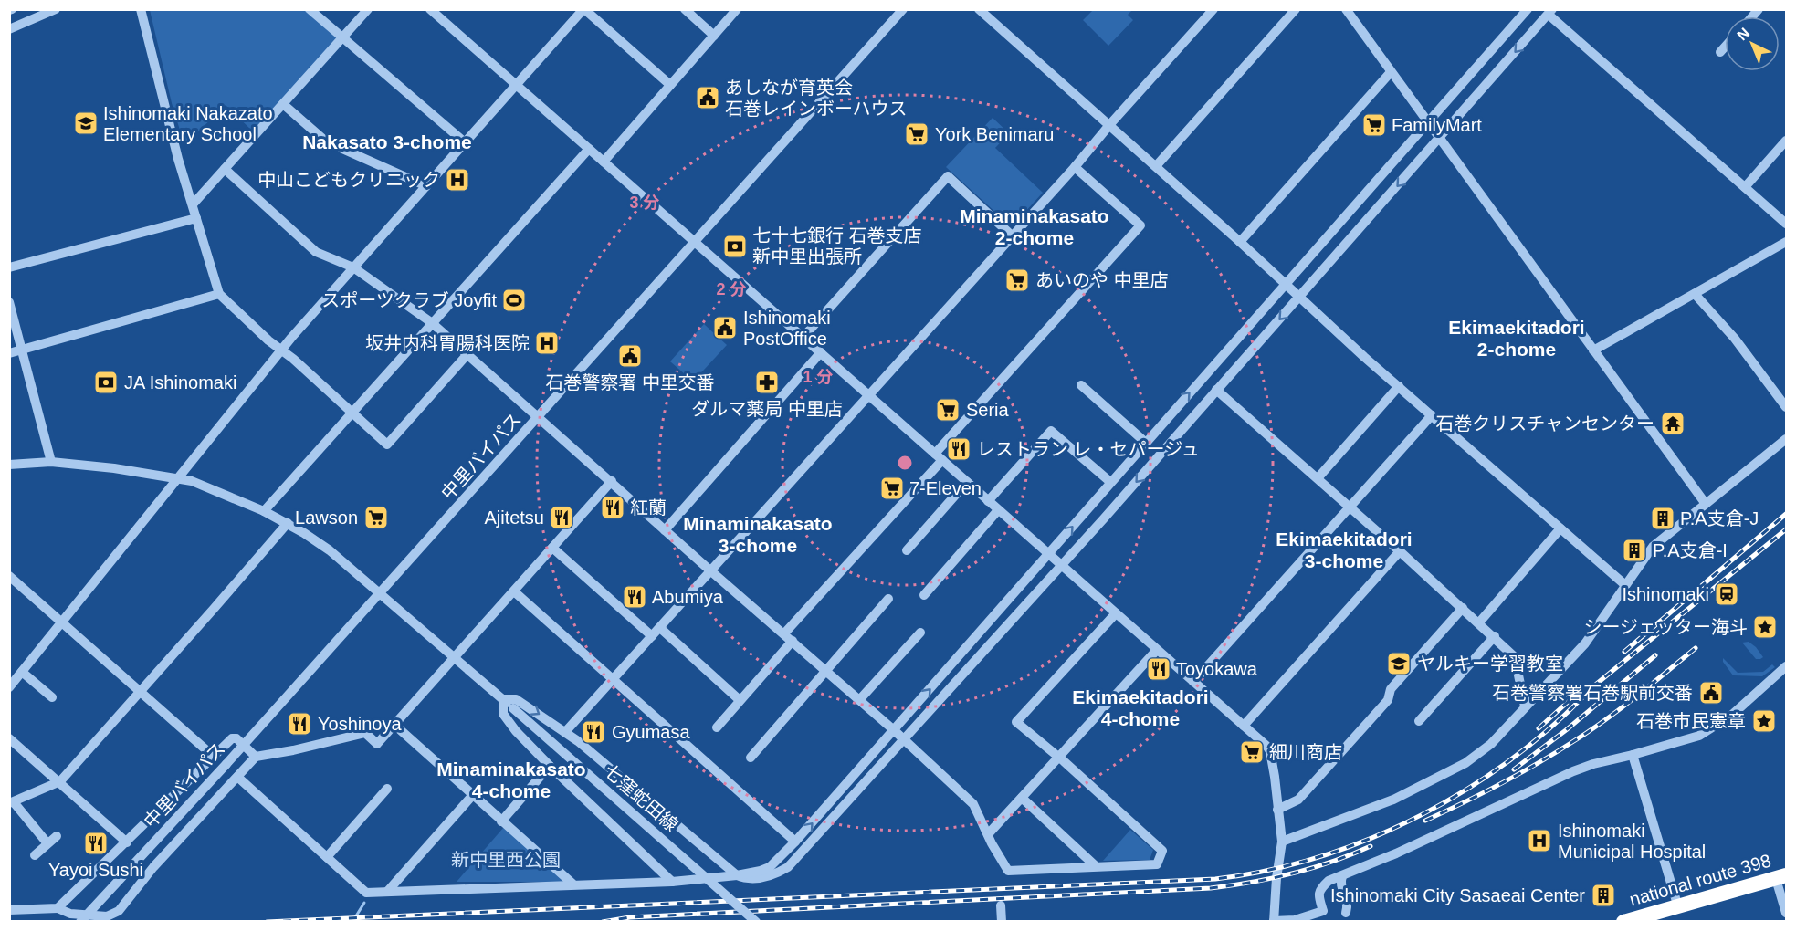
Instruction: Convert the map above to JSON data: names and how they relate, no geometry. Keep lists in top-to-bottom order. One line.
{"streets":{"highway":["national route 398"],"street":["中里バイパス","七窪蛇田線"]},"crossings":[["中里バイパス","七窪蛇田線"]],"districts":["Nakasato 3-chome","Minaminakasato 2-chome","Ekimaekitadori 2-chome","Minaminakasato 3-chome","Ekimaekitadori 3-chome","Ekimaekitadori 4-chome","Minaminakasato 4-chome"],"parks":["新中里西公園"],"places":{"public building":["あしなが育英会 石巻レインボーハウス","Ishinomaki PostOffice","石巻警察署 中里交番","石巻警察署石巻駅前交番"],"school or university":["Ishinomaki Nakazato Elementary School","ヤルキー学習教室"],"supermarket":["FamilyMart","York Benimaru","あいのや 中里店","Seria","7-Eleven","Lawson","細川商店"],"hospital":["中山こどもクリニック","坂井内科胃腸科医院","Ishinomaki Municipal Hospital"],"bank":["七十七銀行 石巻支店 新中里出張所","JA Ishinomaki"],"sports":["スポーツクラブ Joyfit"],"pharmacy":["ダルマ薬局 中里店"],"temple":["石巻クリスチャンセンター"],"restaurant":["レストラン レ・セパージュ","紅蘭","Ajitetsu","Abumiya","Toyokawa","Yoshinoya","Gyumasa","Yayoi Sushi"],"building":["P.A支倉-J","P.A支倉-I","Ishinomaki City Sasaeai Center"],"station":["Ishinomaki"],"place":["シージェッター海斗","石巻市民憲章"]},"north":"top left","rings":["3 分","2 分","1 分"]}
